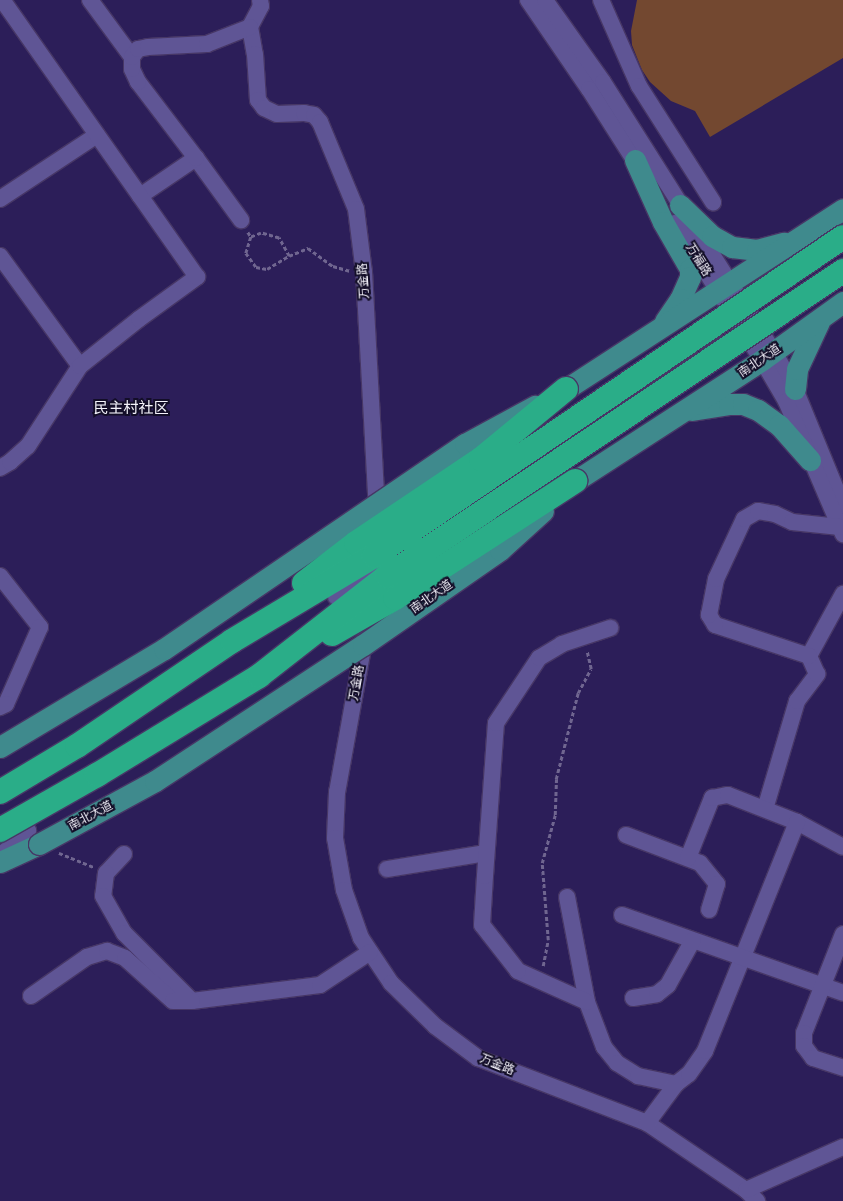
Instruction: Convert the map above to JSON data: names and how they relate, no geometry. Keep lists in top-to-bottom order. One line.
{"streets":{"main road":["南北大道"],"street":["万福路","万金路"]},"crossings":[["万福路","南北大道"]],"districts":["民主村社区"]}
